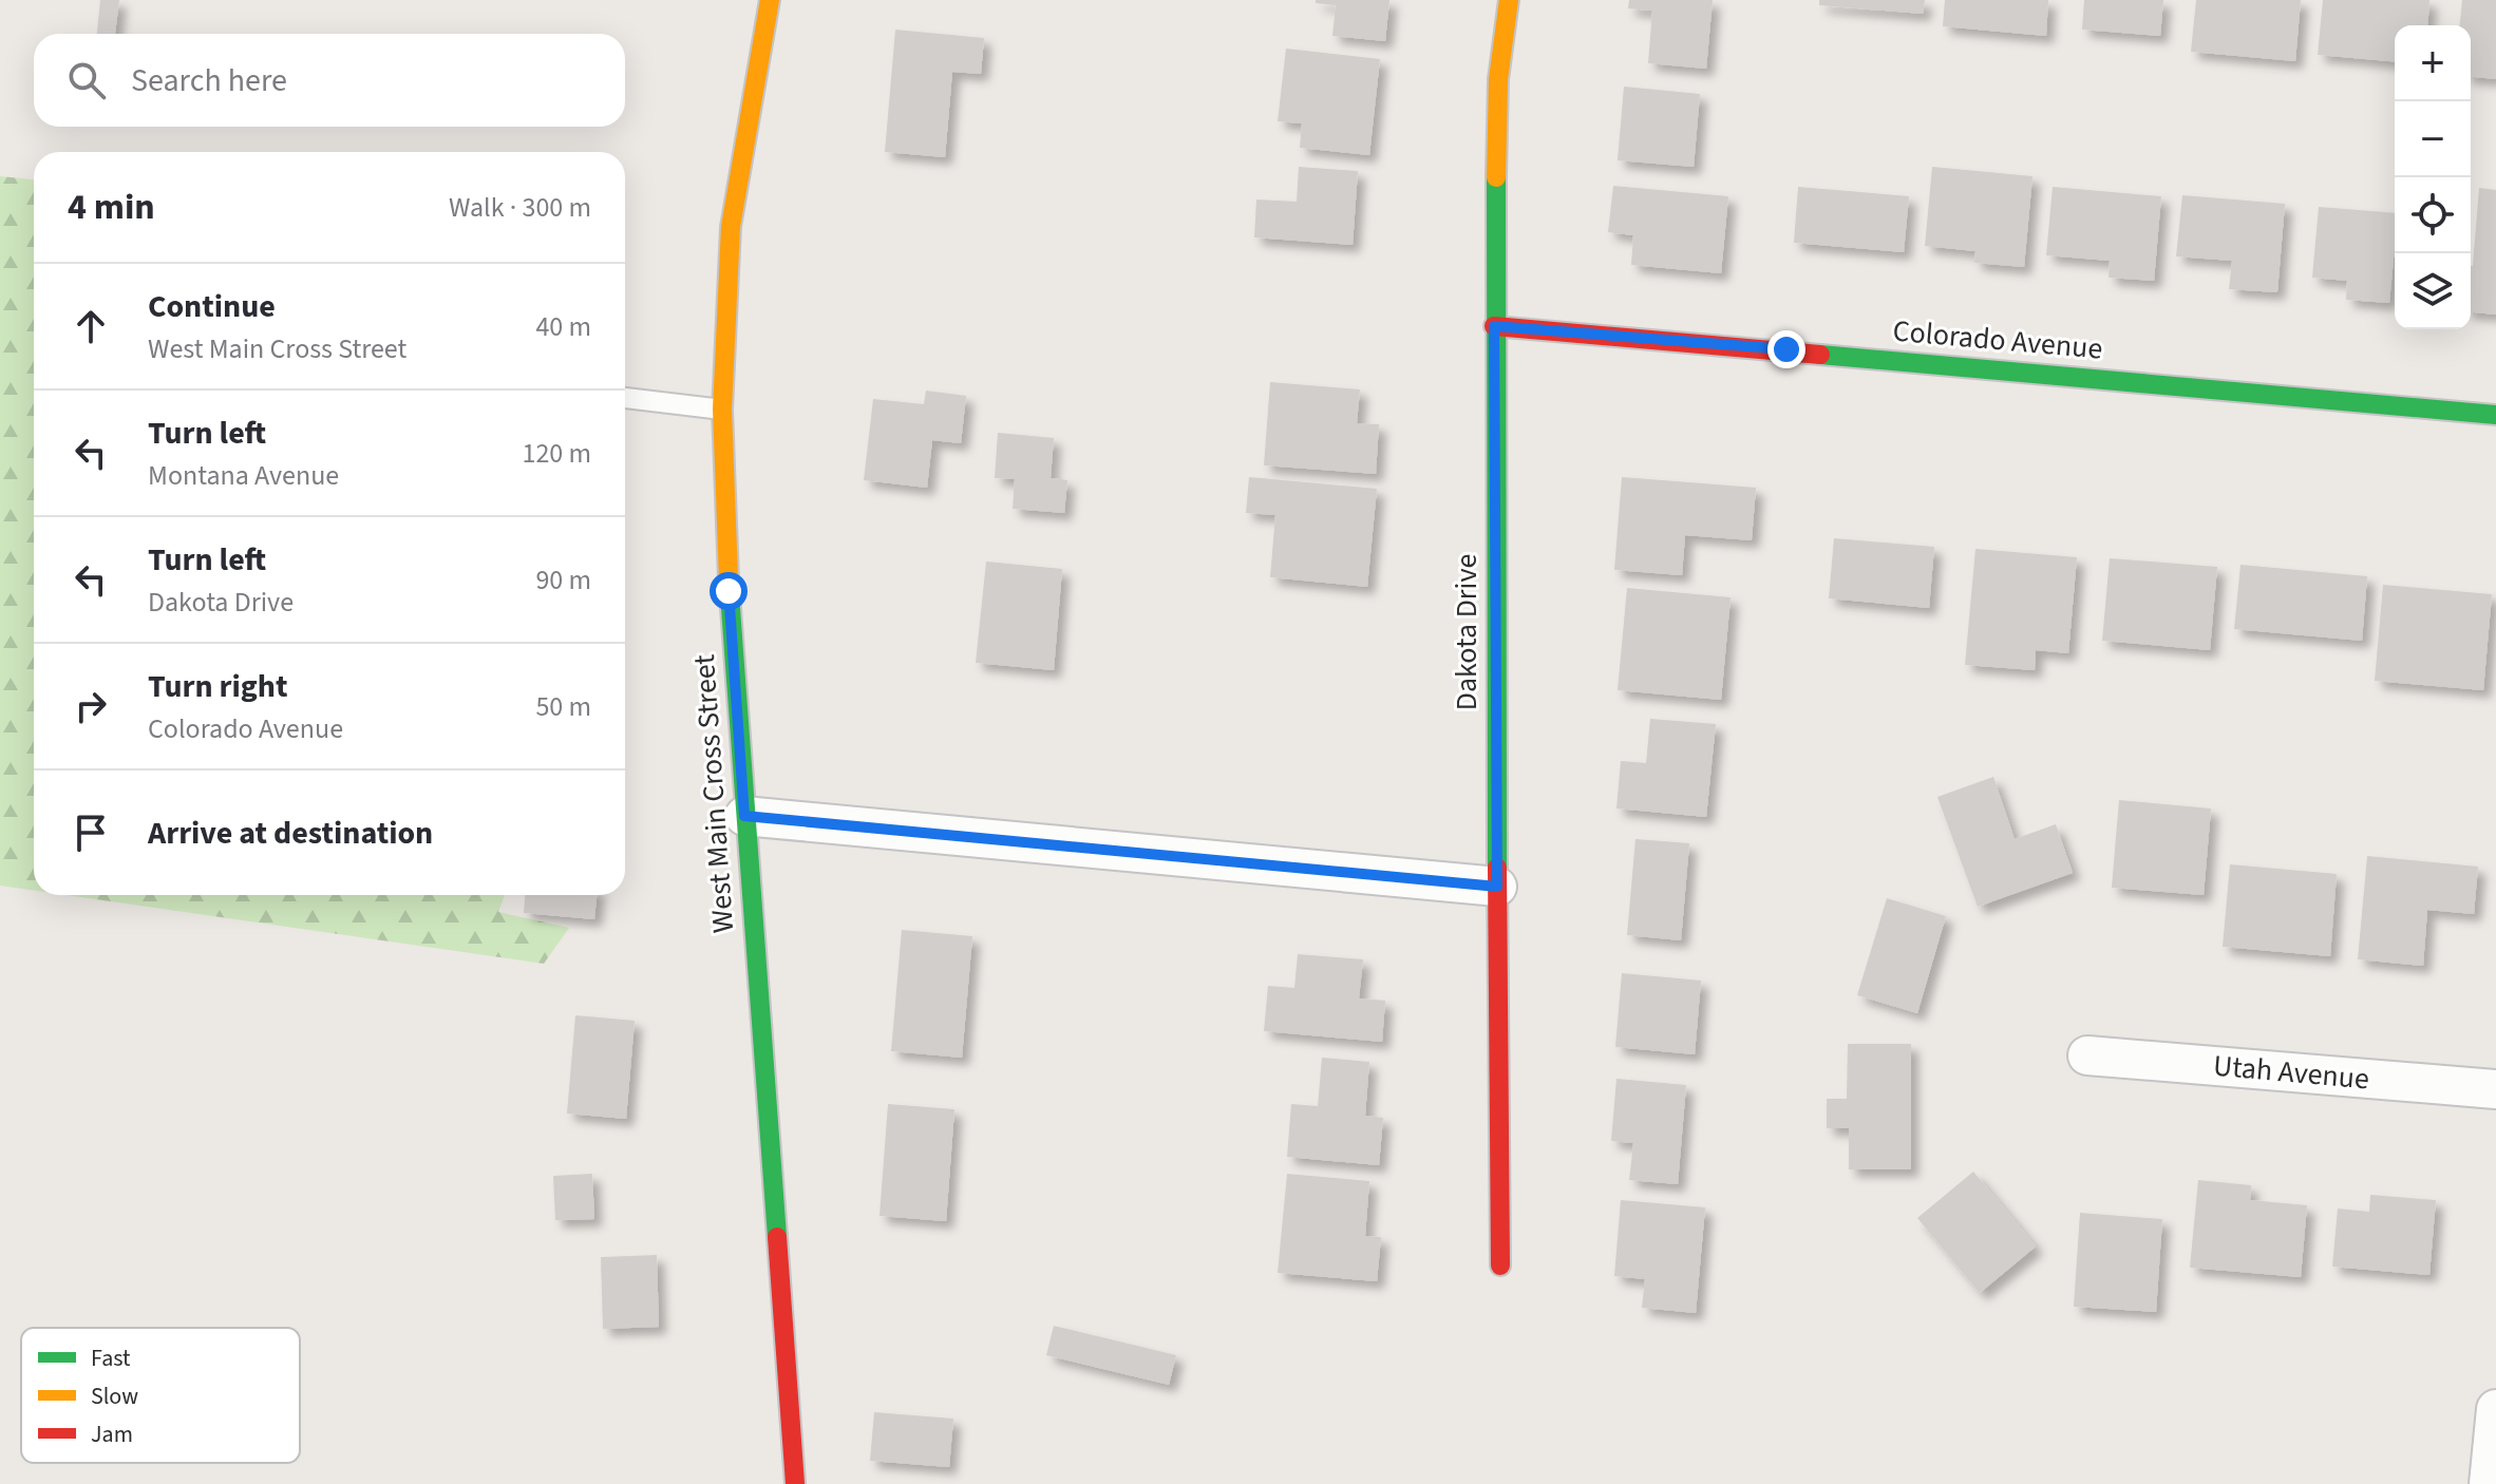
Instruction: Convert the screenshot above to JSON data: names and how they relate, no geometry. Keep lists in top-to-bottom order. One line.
{"streets":{"street":["Colorado Avenue","Dakota Drive","West Main Cross Street","Utah Avenue"]},"crossings":[["Colorado Avenue","Dakota Drive"]],"legend":["Fast","Slow","Jam"],"page":{"map_buttons":["+","−"],"search":"Search here","heading":["4 min","Walk · 300 m"],"list":[["Continue","West Main Cross Street","40 m"],["Turn left","Montana Avenue","120 m"],["Turn left","Dakota Drive","90 m"],["Turn right","Colorado Avenue","50 m"],"Arrive at destination"]}}
